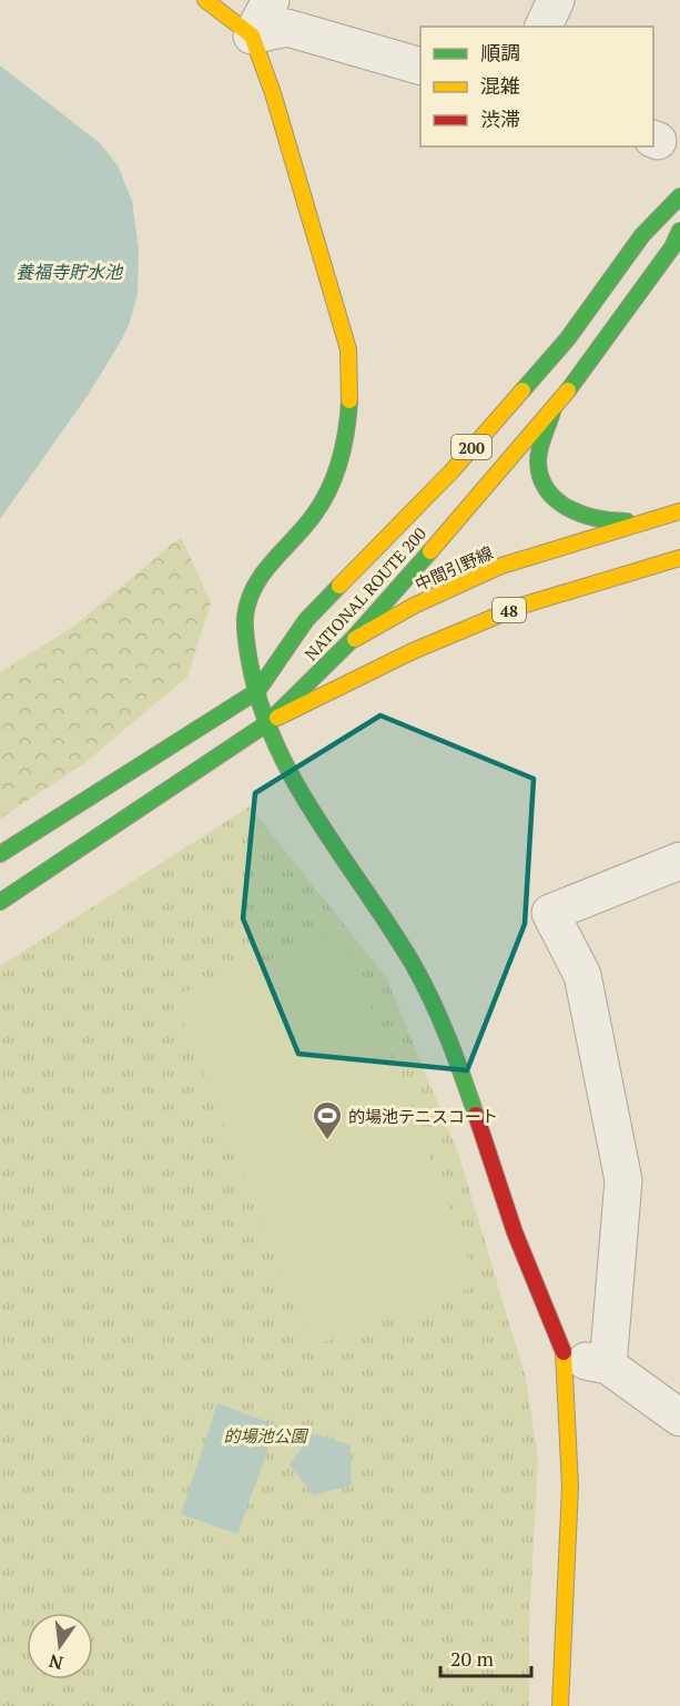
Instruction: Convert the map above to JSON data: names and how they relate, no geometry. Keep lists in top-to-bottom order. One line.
{"streets":{"main road":["200","中間引野線","NATIONAL ROUTE 200","48"]},"crossings":[["中間引野線","NATIONAL ROUTE 200"],["NATIONAL ROUTE 200","48"]],"water":["養福寺貯水池"],"parks":["的場池公園"],"places":{"sports":["的場池テニスコート"]},"legend":["順調","混雑","渋滞"],"scale_bar":"20 m","north":"bottom"}
